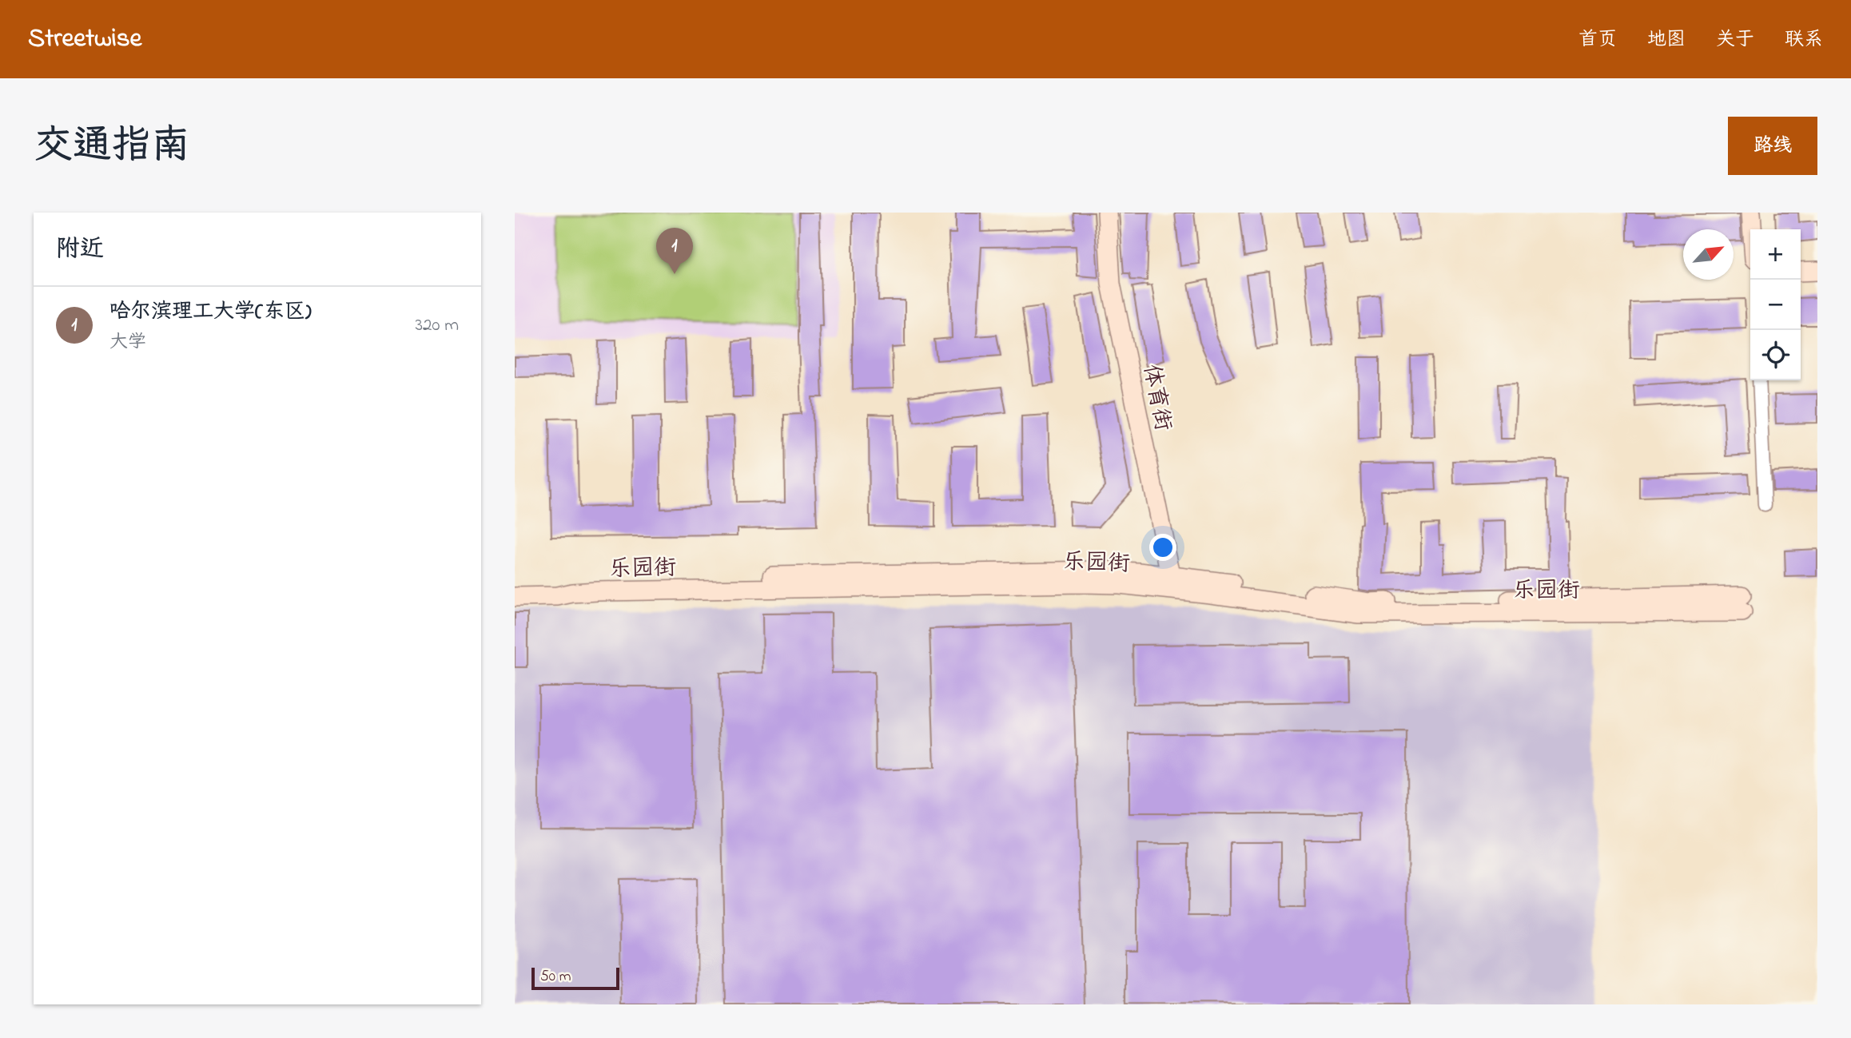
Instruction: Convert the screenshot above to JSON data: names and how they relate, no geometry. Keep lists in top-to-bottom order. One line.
{"streets":{"main road":["体育街","乐园街"]},"crossings":[["体育街","乐园街"]],"scale_bar":"50 m","north":"top right","page":{"header":"Streetwise","nav":["首页","地图","关于","联系"],"title":"交通指南","buttons":"路线","heading":"附近","pins":"1","map_buttons":["+","−"],"list":[{"mark":"1","name":"哈尔滨理工大学(东区)","note":"大学","value":"320 m"}],"scale":"50 m"}}
